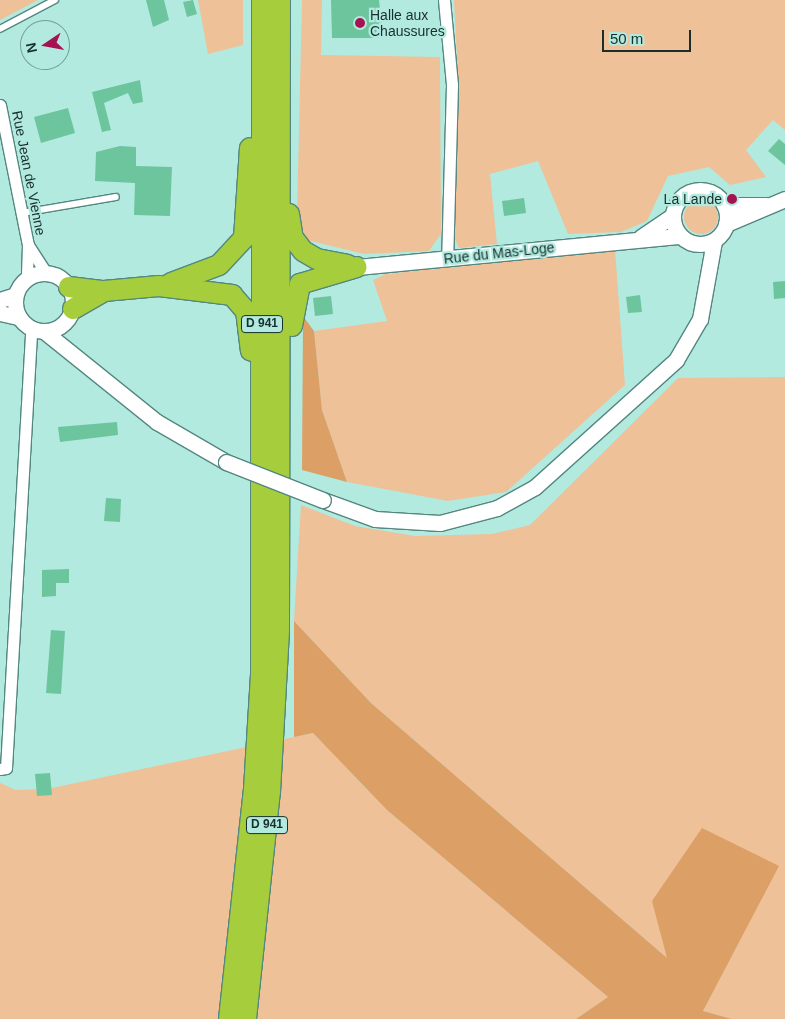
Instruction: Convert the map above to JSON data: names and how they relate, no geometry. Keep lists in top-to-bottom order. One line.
{"streets":{"highway":["D 941"],"main road":["Rue du Mas-Loge"],"street":["Rue Jean de Vienne"]},"places":["Halle aux Chaussures","La Lande"],"scale_bar":"50 m","north":"left"}
